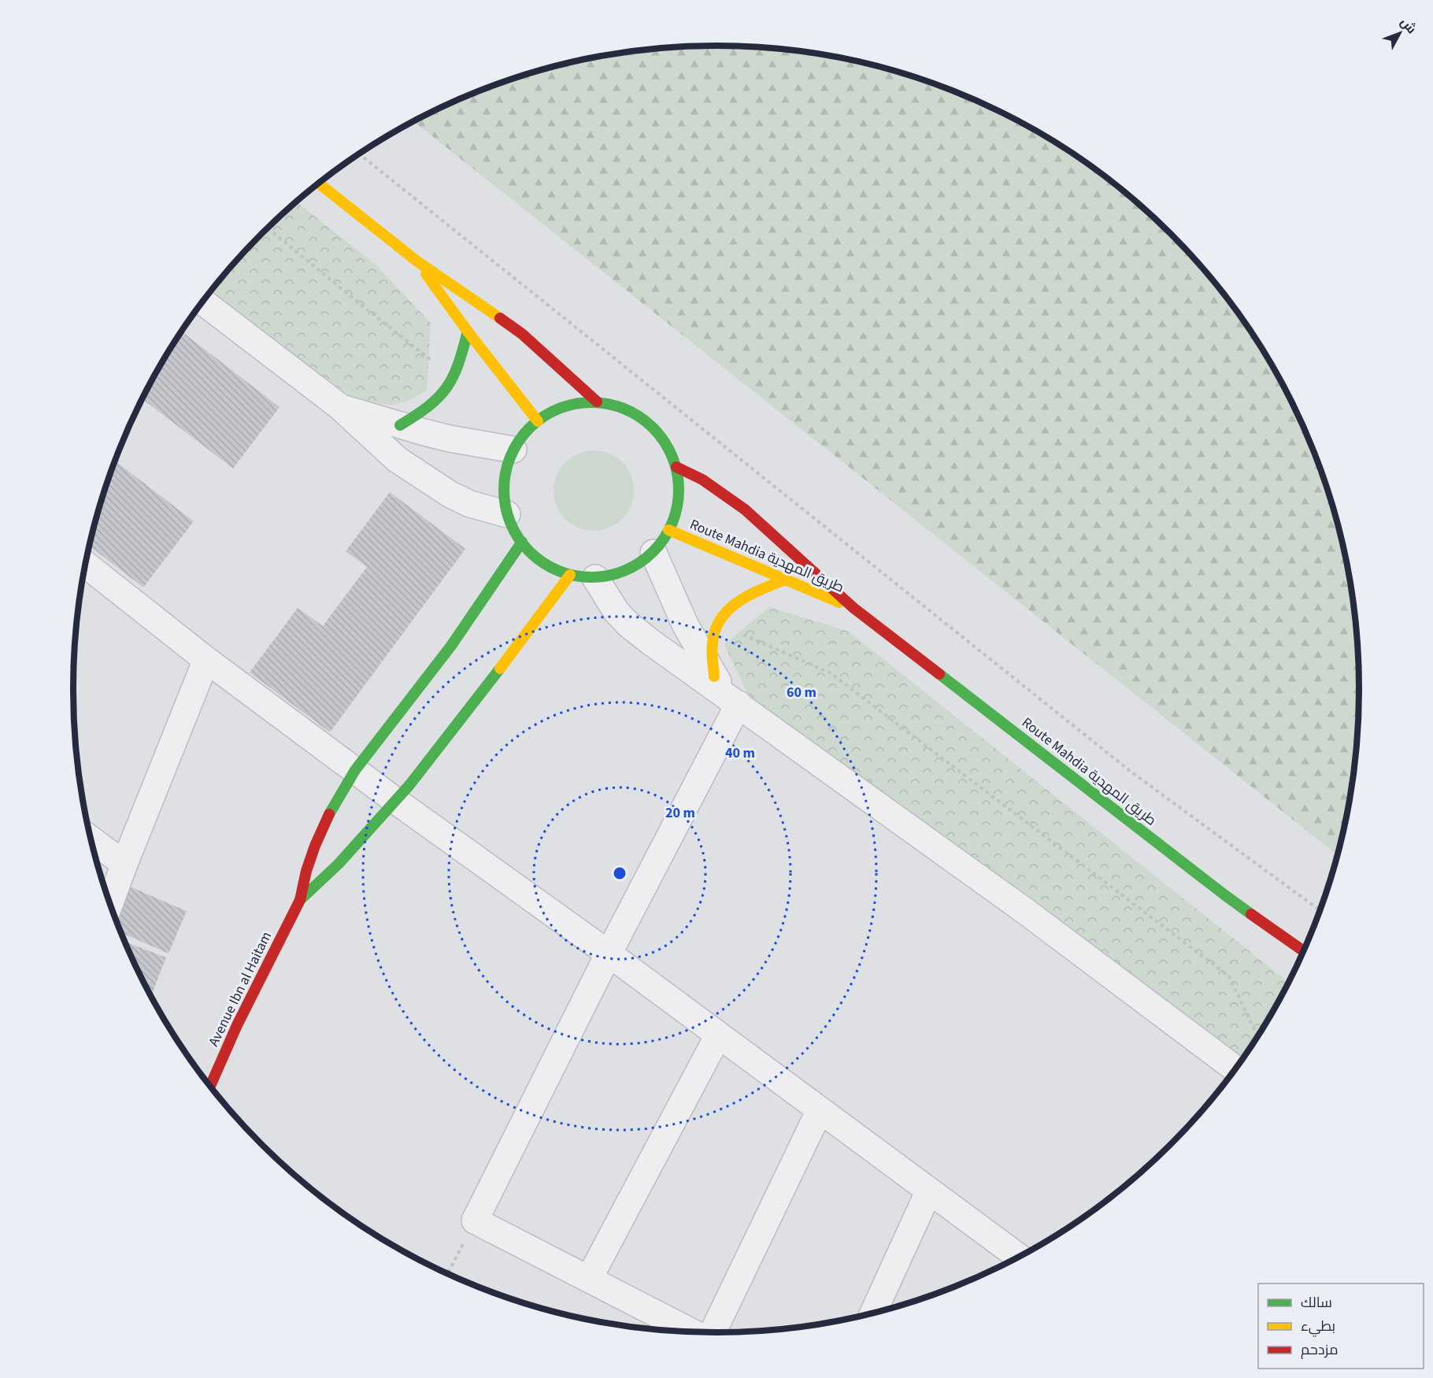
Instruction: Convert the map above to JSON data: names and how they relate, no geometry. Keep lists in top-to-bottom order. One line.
{"streets":{"street":["Route Mahdia طريق المهدية","Avenue Ibn al Haitam"]},"legend":["سالك","بطيء","مزدحم"],"north":"top right","rings":["60 m","40 m","20 m"]}
